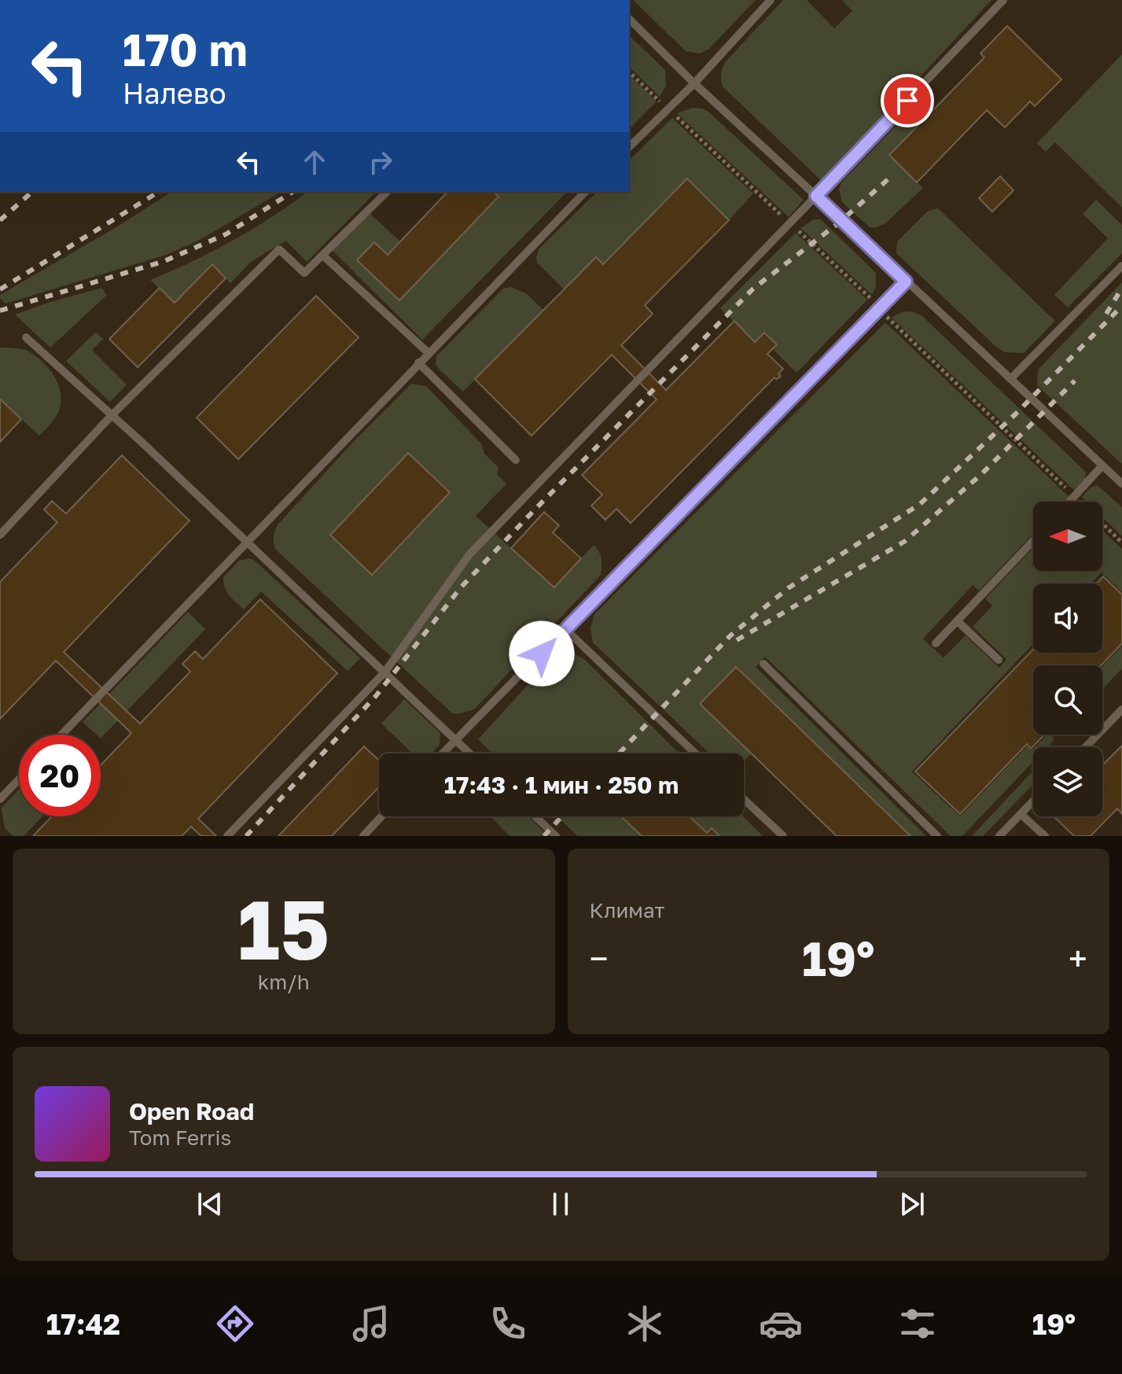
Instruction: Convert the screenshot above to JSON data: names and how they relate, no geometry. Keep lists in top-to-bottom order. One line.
{"north":"left","page":{"turn":["170 m","Налево"],"limit":"20","trip":"17:43 · 1 мин · 250 m","tile":[["15","km/h"],"Климат"],"heat":["−","19°","+"],"song":["Open Road","Tom Ferris"],"tabs":["17:42","19°"]}}
